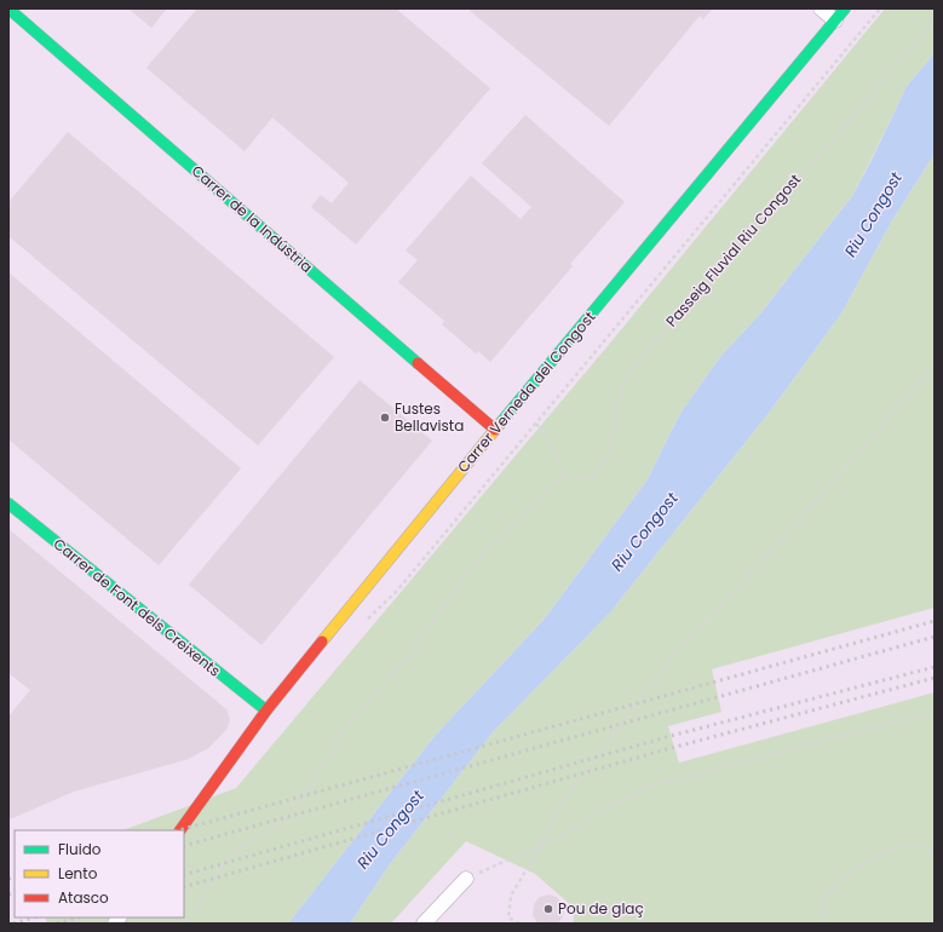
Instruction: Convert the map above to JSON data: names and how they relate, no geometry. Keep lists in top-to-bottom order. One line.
{"streets":{"street":["Carrer de la Indústria","Carrer Verneda del Congost","Carrer de Font dels Creixents"],"path":["Passeig Fluvial Riu Congost"]},"crossings":[["Carrer de la Indústria","Carrer Verneda del Congost"],["Carrer Verneda del Congost","Carrer de Font dels Creixents"]],"water":["Riu Congost"],"places":["Fustes Bellavista","Pou de glaç"],"legend":["Fluido","Lento","Atasco"]}
